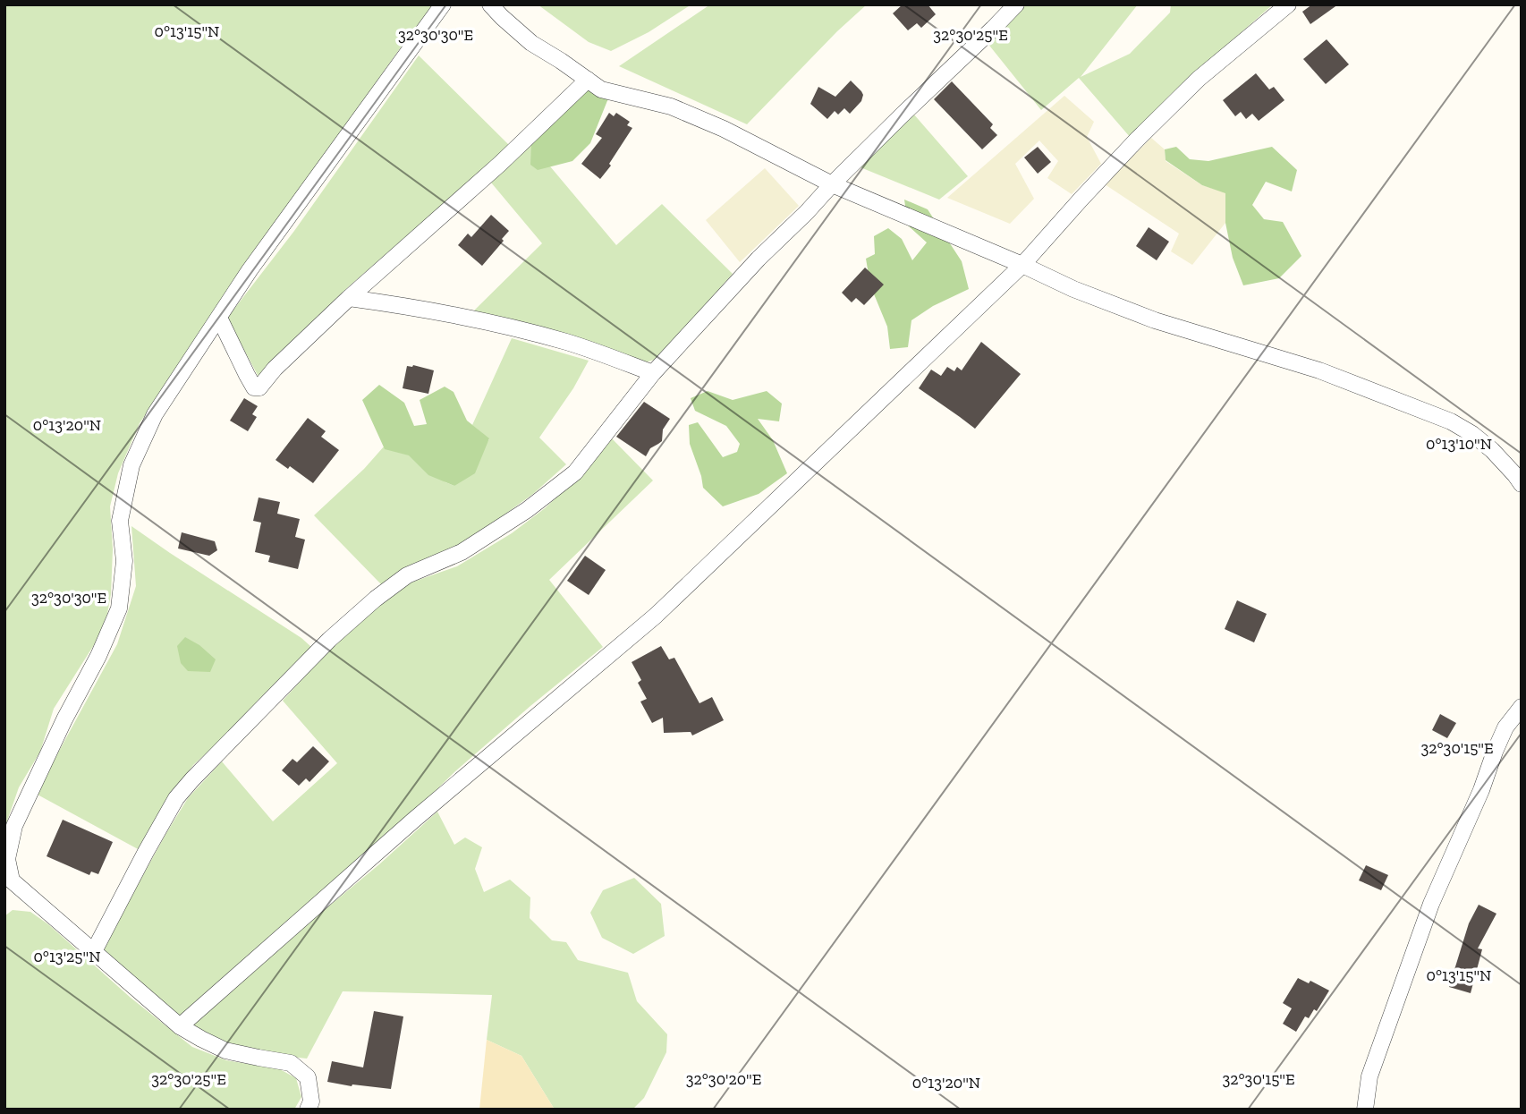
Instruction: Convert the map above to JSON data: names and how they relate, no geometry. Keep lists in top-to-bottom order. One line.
{"coordinates":["0°13'15\"N","32°30'25\"E","32°30'30\"E","0°13'20\"N","0°13'10\"N","32°30'15\"E","0°13'25\"N","32°30'20\"E"]}
